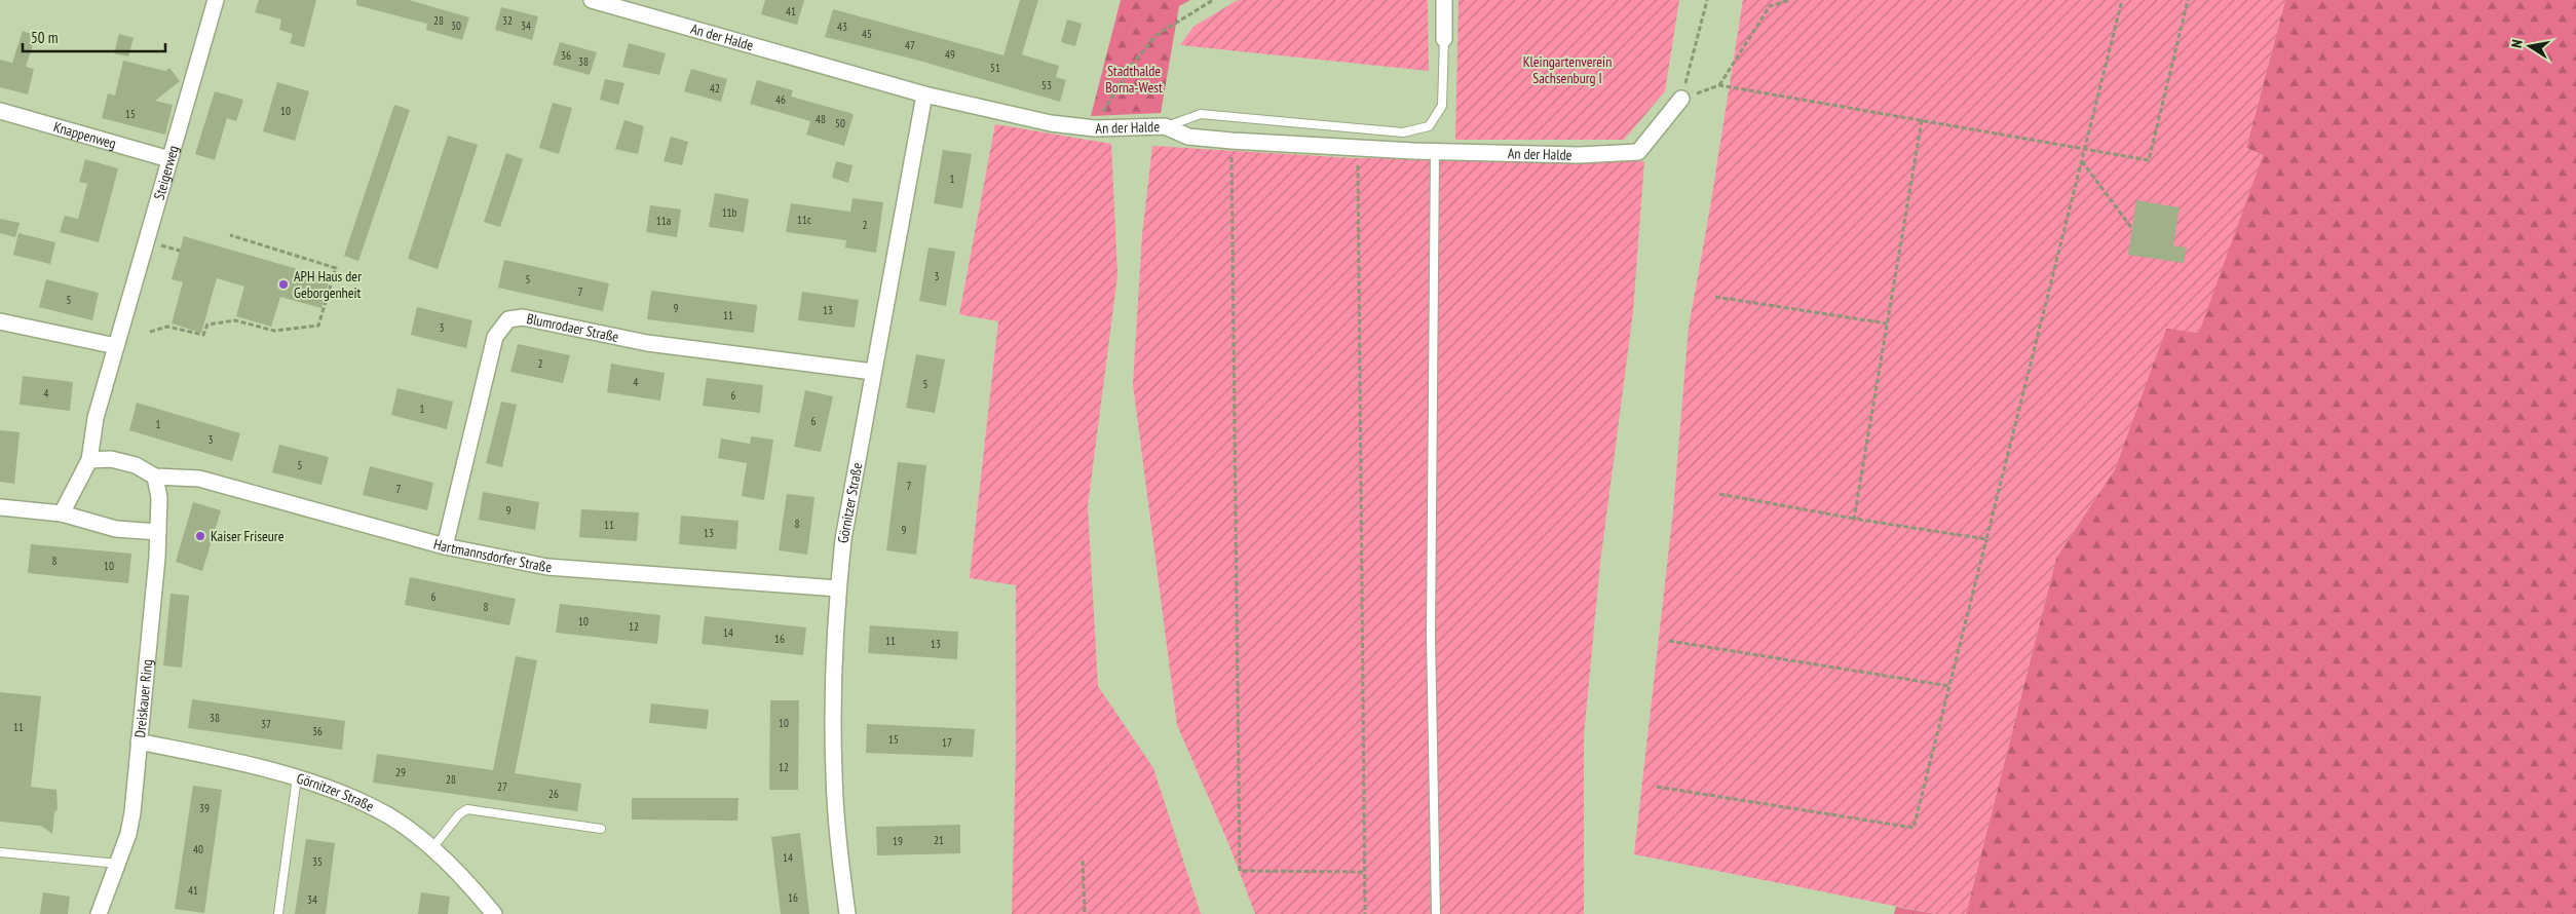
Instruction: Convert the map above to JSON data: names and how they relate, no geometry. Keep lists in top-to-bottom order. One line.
{"streets":{"street":["An der Halde","Knappenweg","Steigerweg","Blumrodaer Straße","Görnitzer Straße","Hartmannsdorfer Straße","Dreiskauer Ring"]},"crossings":[["An der Halde","Görnitzer Straße"],["Knappenweg","Steigerweg"],["Blumrodaer Straße","Görnitzer Straße"],["Blumrodaer Straße","Hartmannsdorfer Straße"],["Görnitzer Straße","Hartmannsdorfer Straße"],["Görnitzer Straße","Dreiskauer Ring"],["Hartmannsdorfer Straße","Dreiskauer Ring"]],"parks":["Kleingartenverein Sachsenburg I","Stadthalde Borna-West"],"places":["APH Haus der Geborgenheit","Kaiser Friseure"],"house_numbers":["41","28","32","30","34","43","45","47","49","36","38","51","53","42","46","10","15","48","50","1","11b","11c","11a","2","3","5","7","5","9","13","11","3","2","4","5","4","6","1","6","1","3","5","7","7","9","8","11","9","13","8","10","6","8","10","12","14","16","11","13","38","10","37","11","36","15","17","12","29","28","27","26","39","21","19","40","14","35","41","16","34"],"scale_bar":"50 m","north":"left"}
